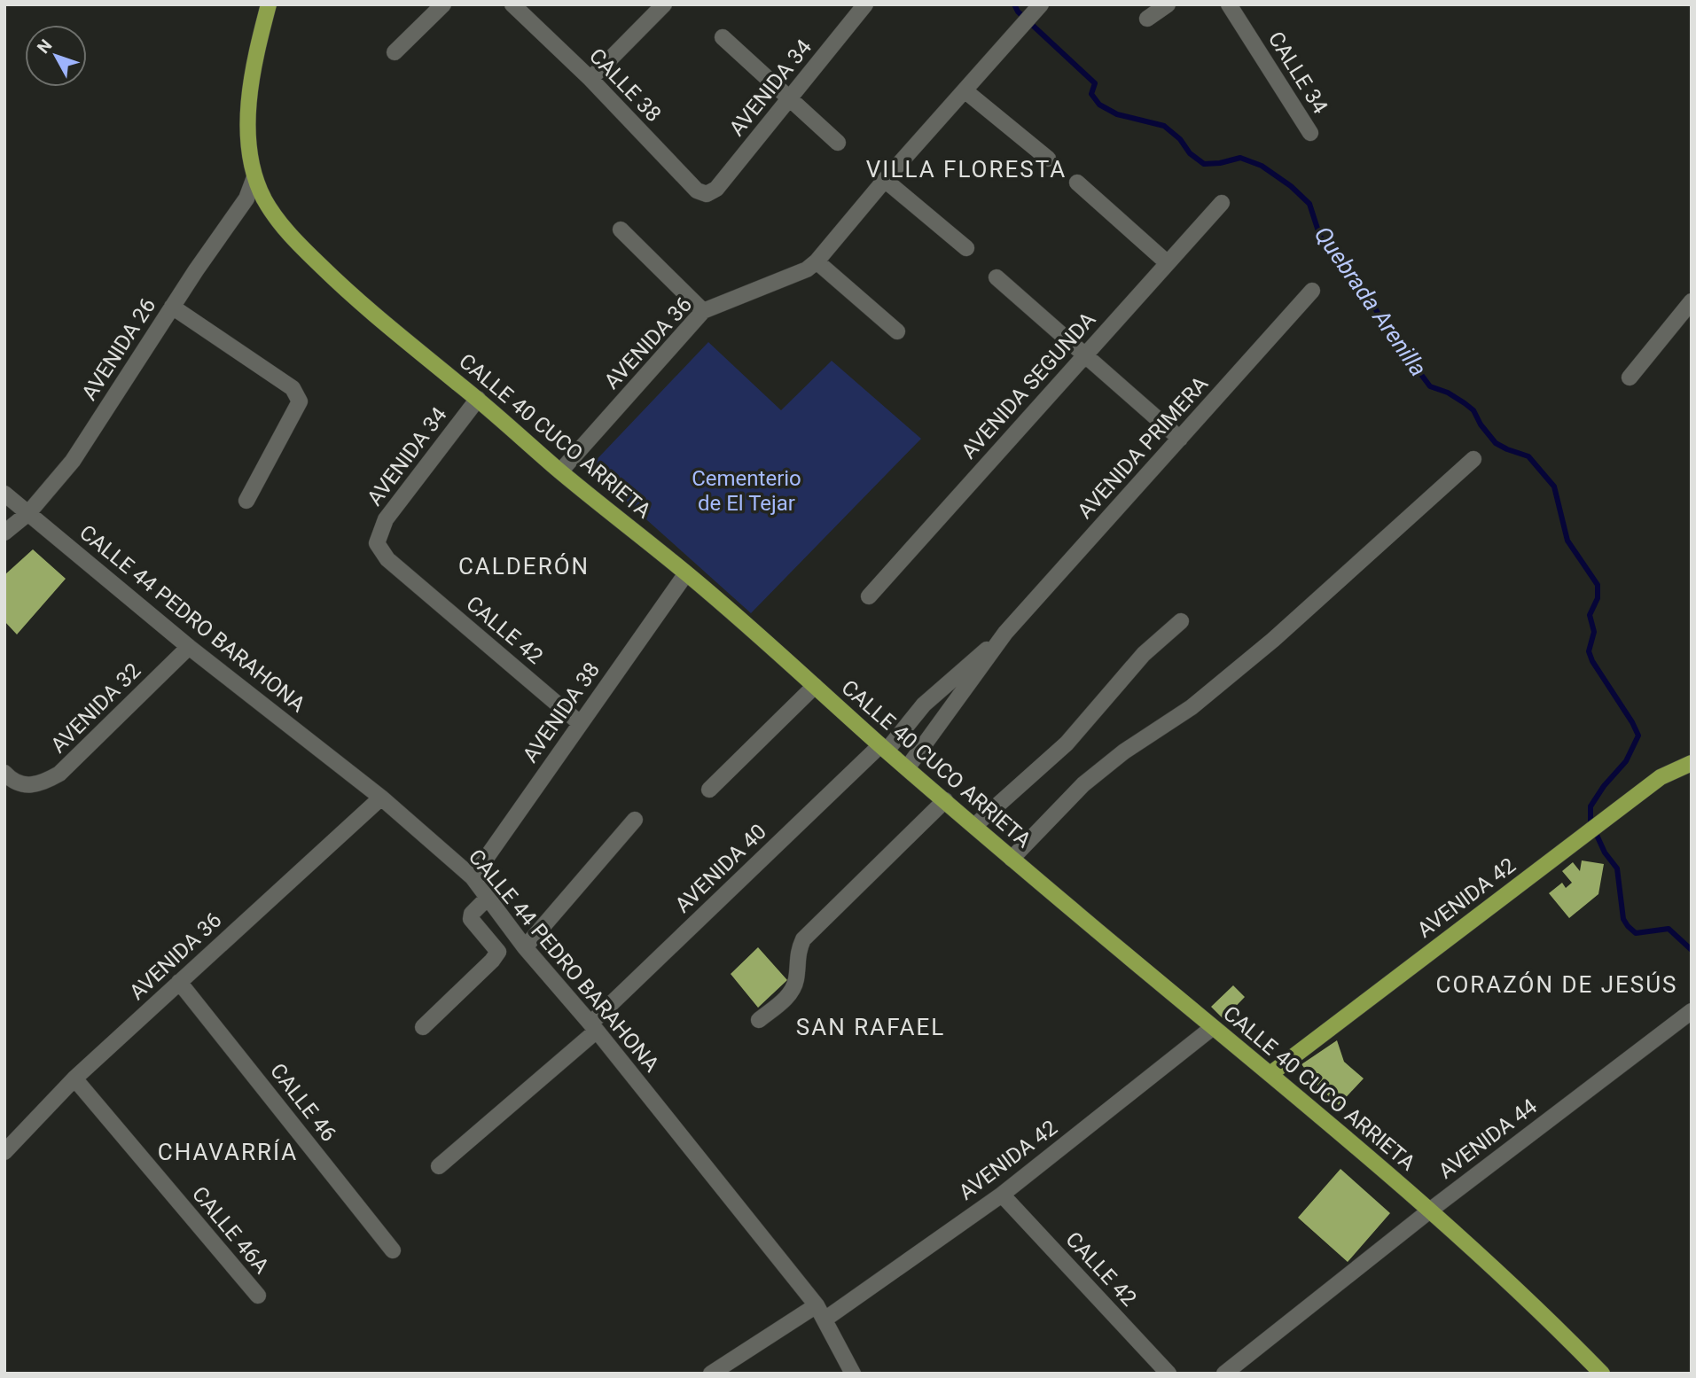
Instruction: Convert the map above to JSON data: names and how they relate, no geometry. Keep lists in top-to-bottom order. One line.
{"streets":{"main road":["CALLE 40 CUCO ARRIETA","AVENIDA 42"],"street":["CALLE 34","CALLE 38","AVENIDA 34","AVENIDA 36","AVENIDA 26","AVENIDA SEGUNDA","AVENIDA PRIMERA","CALLE 44 PEDRO BARAHONA","CALLE 42","AVENIDA 32","AVENIDA 38","AVENIDA 40","CALLE 46","AVENIDA 44","CALLE 46A"]},"crossings":[["CALLE 38","AVENIDA 34"],["AVENIDA 34","CALLE 40 CUCO ARRIETA"],["AVENIDA 34","CALLE 42"],["AVENIDA 36","CALLE 40 CUCO ARRIETA"],["AVENIDA 36","CALLE 44 PEDRO BARAHONA"],["AVENIDA 36","CALLE 46"],["AVENIDA 36","CALLE 46A"],["AVENIDA 26","CALLE 40 CUCO ARRIETA"],["AVENIDA 26","CALLE 44 PEDRO BARAHONA"],["CALLE 40 CUCO ARRIETA","AVENIDA PRIMERA"],["CALLE 40 CUCO ARRIETA","AVENIDA 38"],["CALLE 40 CUCO ARRIETA","AVENIDA 40"],["CALLE 40 CUCO ARRIETA","AVENIDA 42"],["CALLE 40 CUCO ARRIETA","AVENIDA 44"],["AVENIDA PRIMERA","AVENIDA 40"],["CALLE 44 PEDRO BARAHONA","AVENIDA 32"],["CALLE 44 PEDRO BARAHONA","AVENIDA 38"],["CALLE 44 PEDRO BARAHONA","AVENIDA 40"],["CALLE 44 PEDRO BARAHONA","AVENIDA 42"],["CALLE 42","AVENIDA 38"],["CALLE 42","AVENIDA 42"]],"districts":["VILLA FLORESTA","CALDERÓN","CORAZÓN DE JESÚS","SAN RAFAEL","CHAVARRÍA"],"water":["Quebrada Arenilla"],"parks":["Cementerio de El Tejar"],"north":"top left"}
